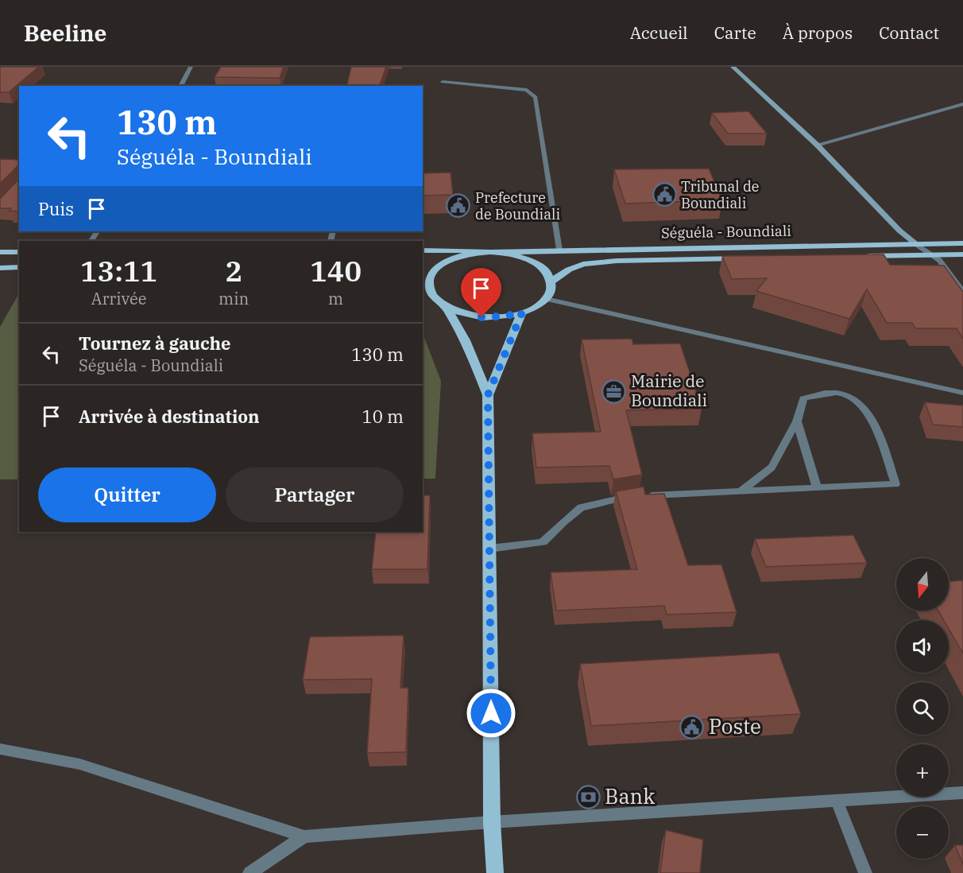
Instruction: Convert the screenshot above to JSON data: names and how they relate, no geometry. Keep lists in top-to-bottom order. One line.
{"streets":{"main road":["Séguéla - Boundiali"]},"places":{"public building":["Tribunal de Boundiali","Prefecture de Boundiali","Poste"],"office":["Mairie de Boundiali"],"bank":["Bank"]},"north":"bottom","page":{"header":"Beeline","nav":["Accueil","Carte","À propos","Contact"],"turn":["130 m","Séguéla - Boundiali"],"then":"Puis","eta":["13:11","Arrivée","2","min","140","m"],"list":[{"name":"Tournez à gauche","note":"Séguéla - Boundiali","value":"130 m"},{"name":"Arrivée à destination","value":"10 m"}],"buttons":["Quitter","Partager"],"map_buttons":["+","−"]}}
